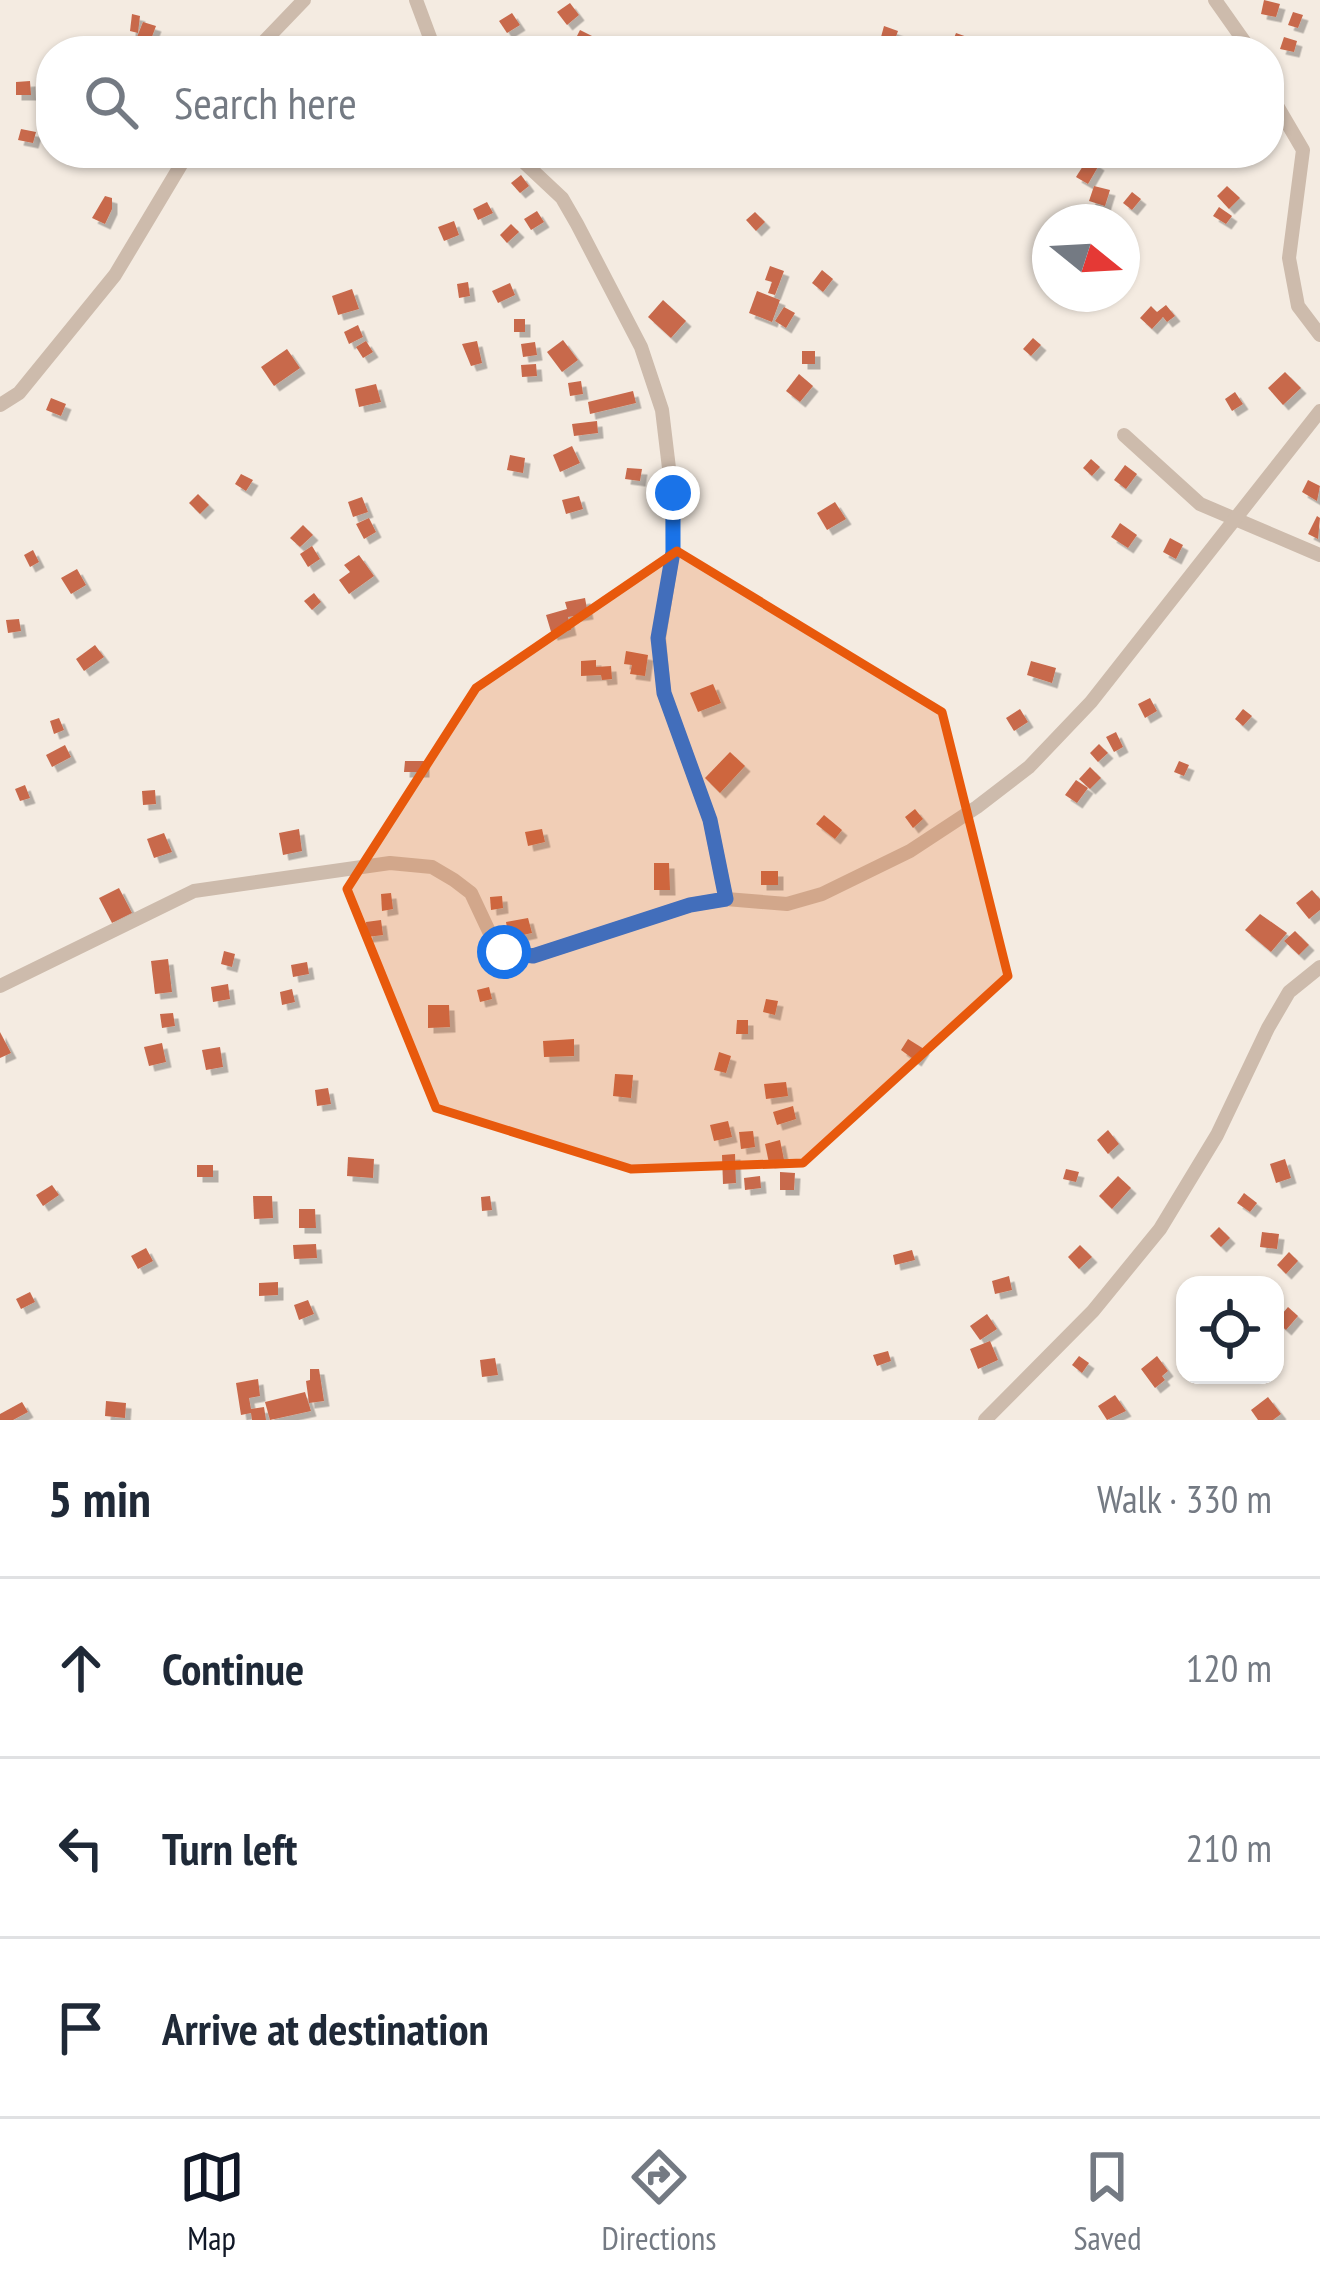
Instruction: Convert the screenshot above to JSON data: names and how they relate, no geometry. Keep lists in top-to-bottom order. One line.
{"north":"right","page":{"search":"Search here","heading":["5 min","Walk · 330 m"],"list":[["Continue","120 m"],["Turn left","210 m"],"Arrive at destination"],"nav":["Map","Directions","Saved"]}}
